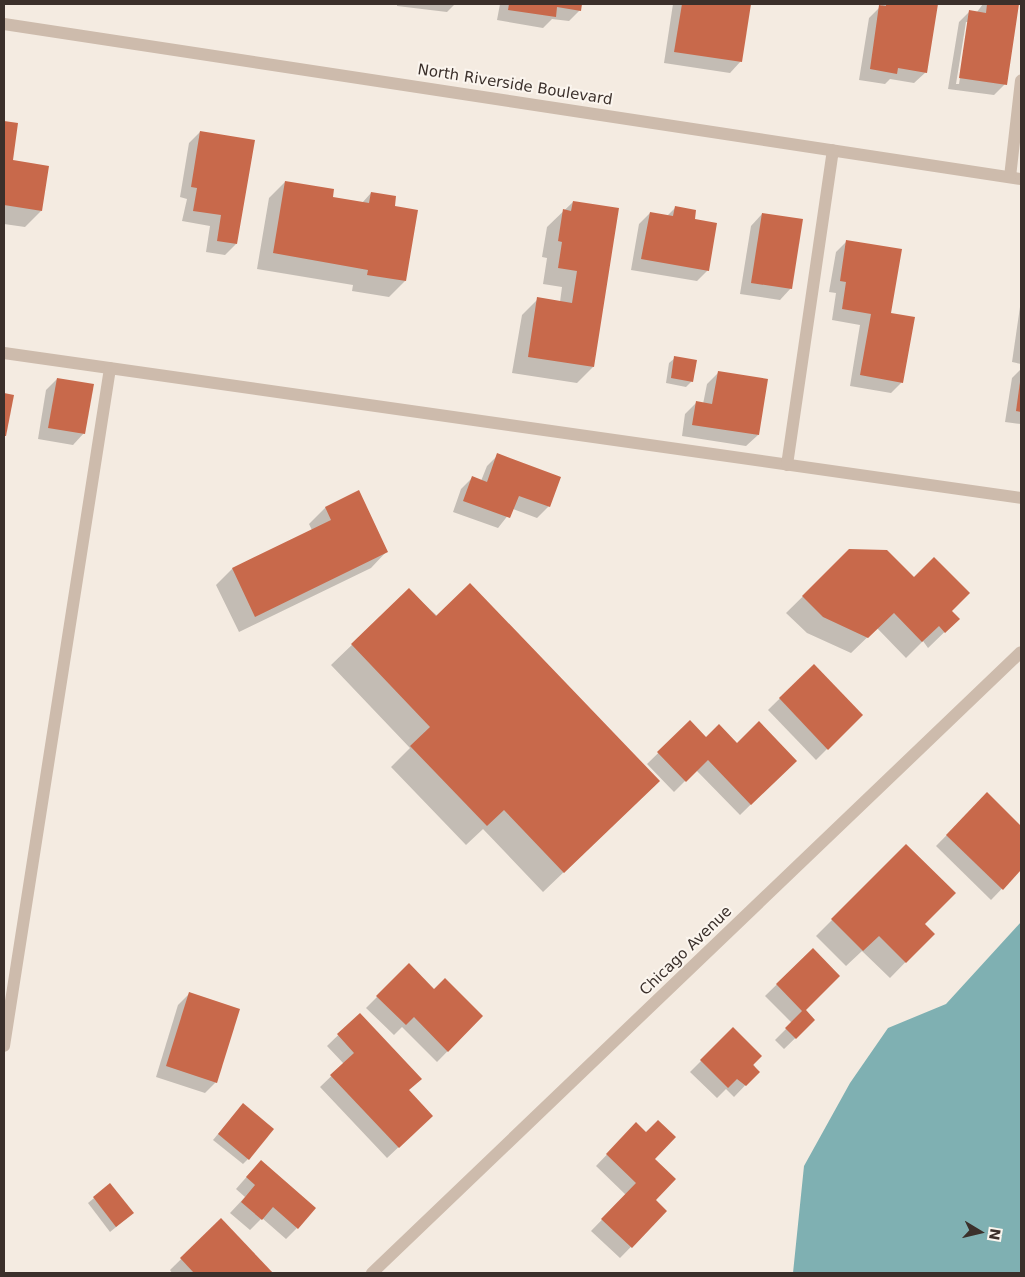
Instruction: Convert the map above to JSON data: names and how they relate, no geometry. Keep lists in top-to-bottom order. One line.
{"streets":{"street":["North Riverside Boulevard","Chicago Avenue"]},"north":"right"}
